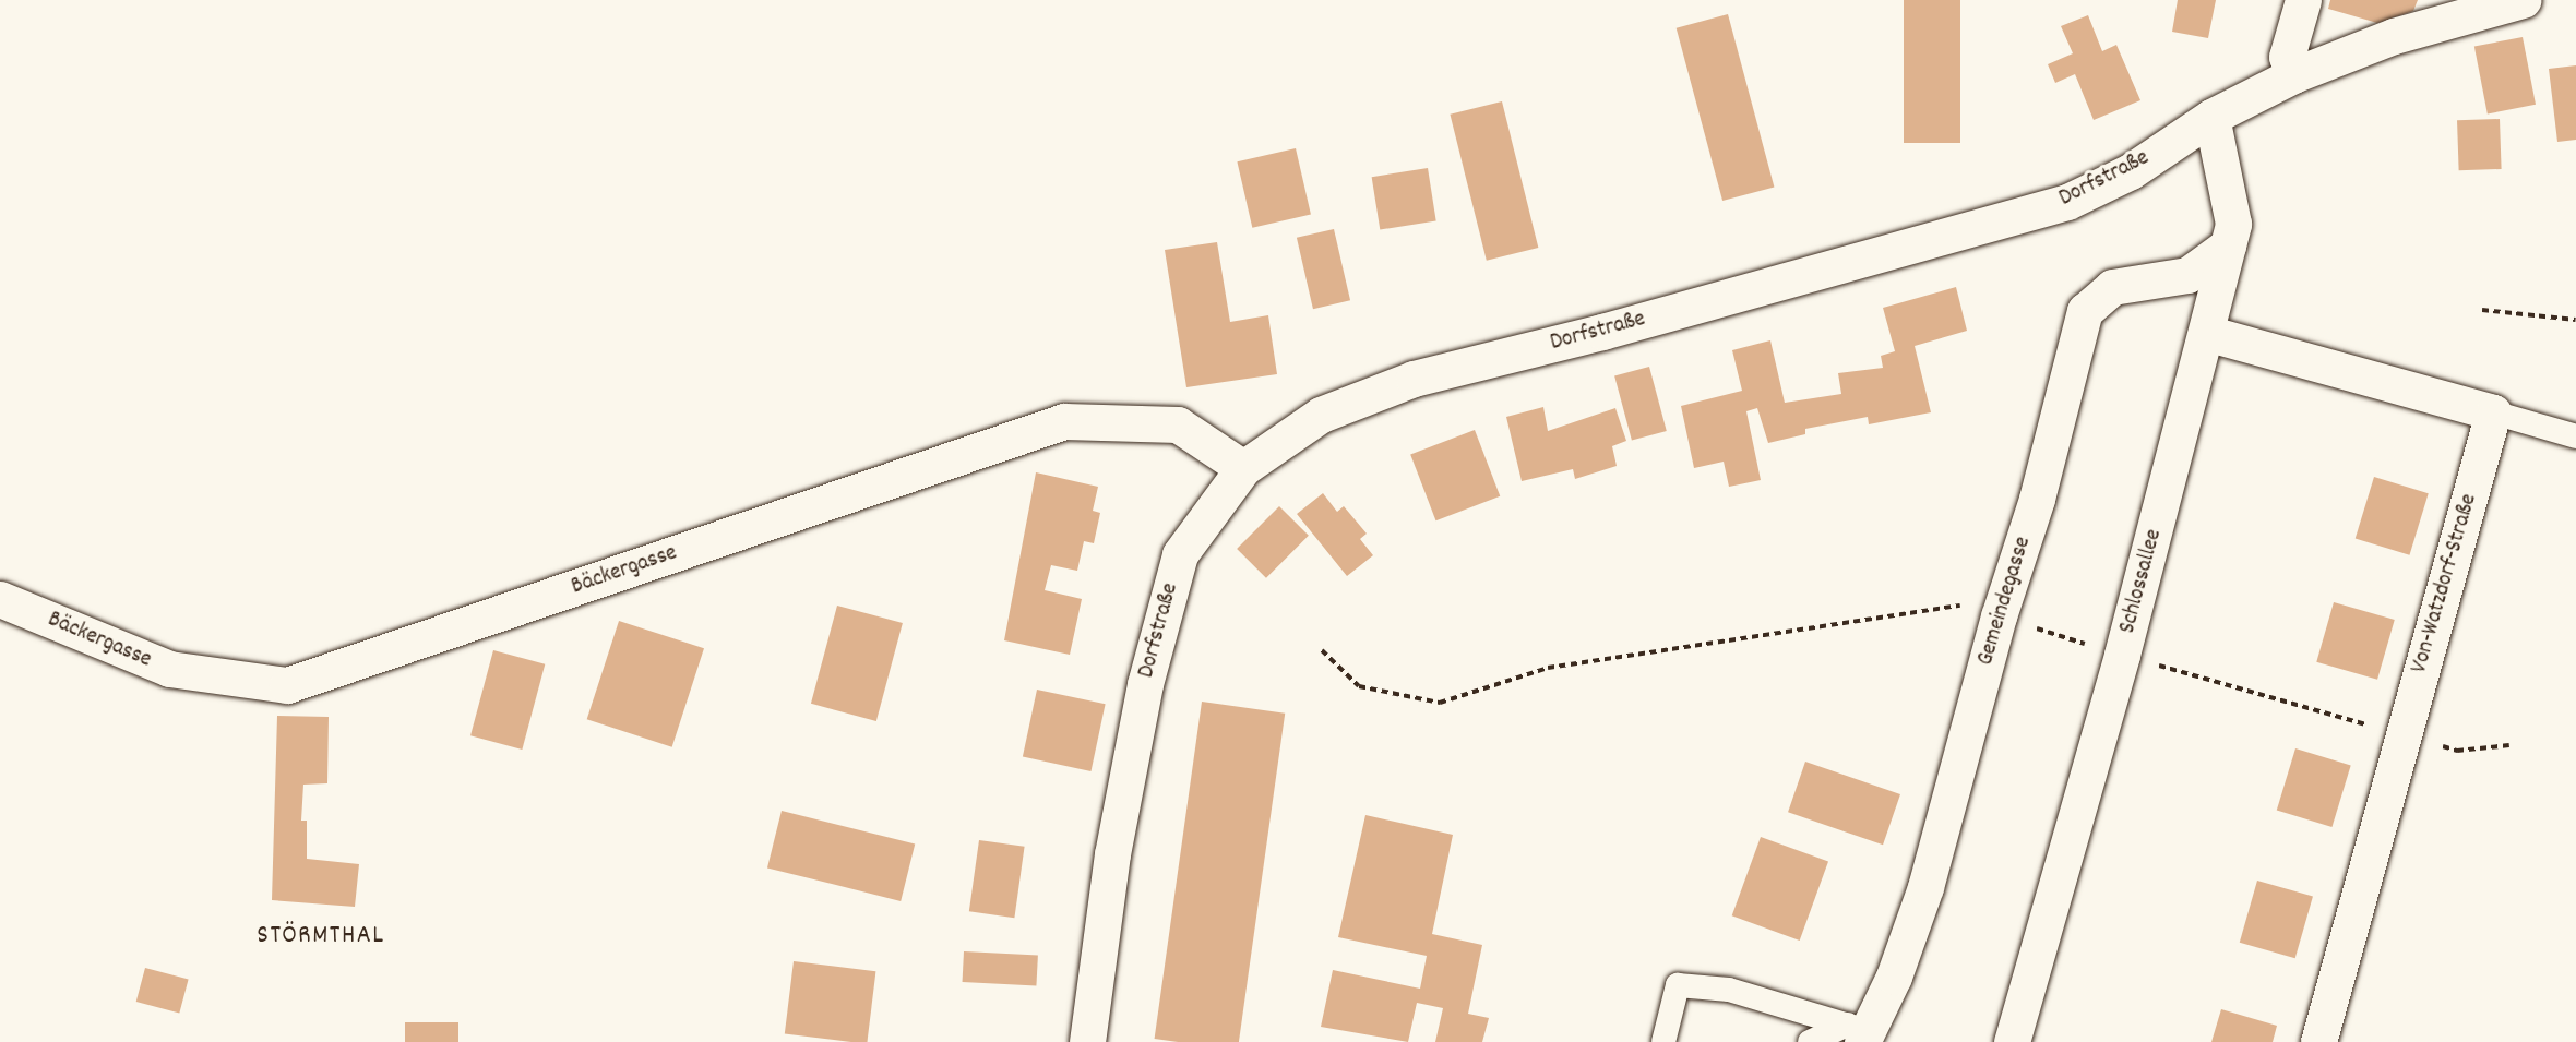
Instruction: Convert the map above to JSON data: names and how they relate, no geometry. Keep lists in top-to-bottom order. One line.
{"streets":{"street":["Dorfstraße","Bäckergasse","Schlossallee","Von-Watzdorf-Straße","Gemeindegasse"]},"crossings":[["Dorfstraße","Bäckergasse"],["Dorfstraße","Schlossallee"],["Schlossallee","Gemeindegasse"]],"districts":["STÖRMTHAL"]}
